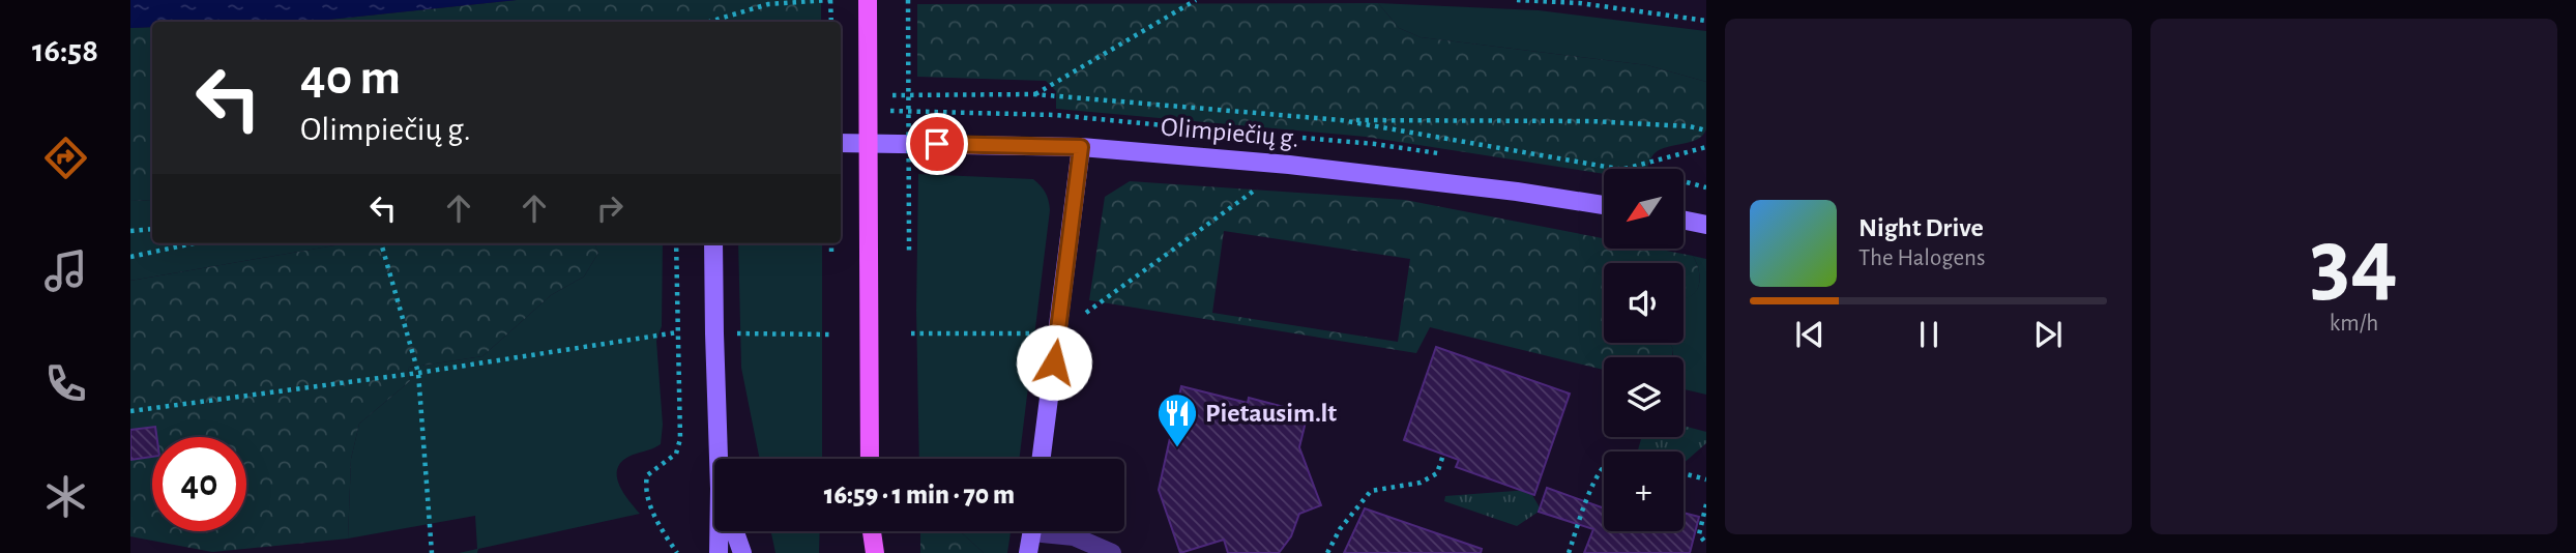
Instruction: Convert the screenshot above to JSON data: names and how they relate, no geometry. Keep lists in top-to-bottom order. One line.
{"streets":{"street":["Olimpiečių g."]},"places":{"restaurant":["Pietausim.lt"]},"north":"bottom left","page":{"tabs":"16:58","tile":["34","km/h"],"turn":["40 m","Olimpiečių g."],"map_buttons":"+","song":["Night Drive","The Halogens"],"limit":"40","trip":"16:59 · 1 min · 70 m"}}
